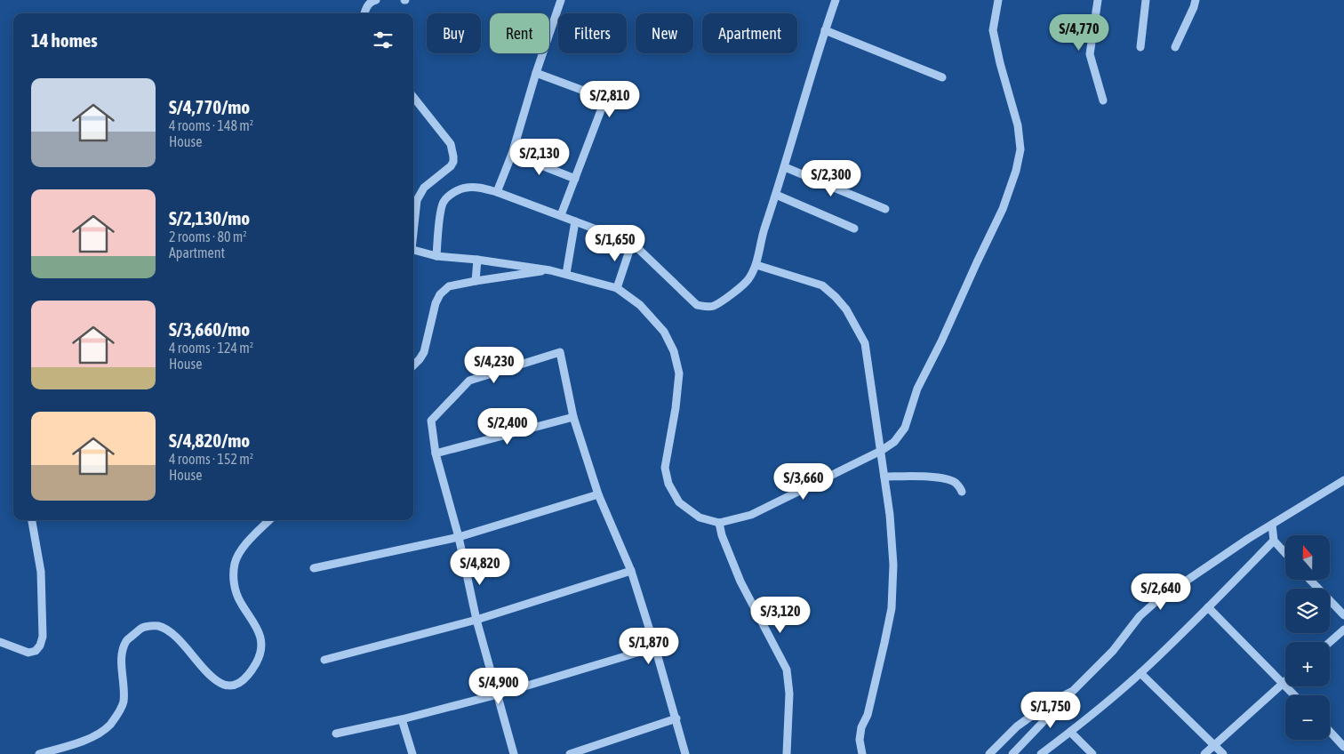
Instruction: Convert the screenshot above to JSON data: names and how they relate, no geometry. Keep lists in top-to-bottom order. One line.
{"north":"top","page":{"chip":["Buy","Rent","Filters","New","Apartment"],"heading":"14 homes","price":["S/4,770","S/2,810","S/2,130","S/2,300","S/1,650","S/4,230","S/2,400","S/3,660","S/4,820","S/2,640","S/3,120","S/1,870","S/4,900","S/1,750"],"list":[{"name":"S/4,770/mo","note":"4 rooms · 148 m² · House"},{"name":"S/2,130/mo","note":"2 rooms · 80 m² · Apartment"},{"name":"S/3,660/mo","note":"4 rooms · 124 m² · House"},{"name":"S/4,820/mo","note":"4 rooms · 152 m² · House"}],"map_buttons":["+","−"]}}
